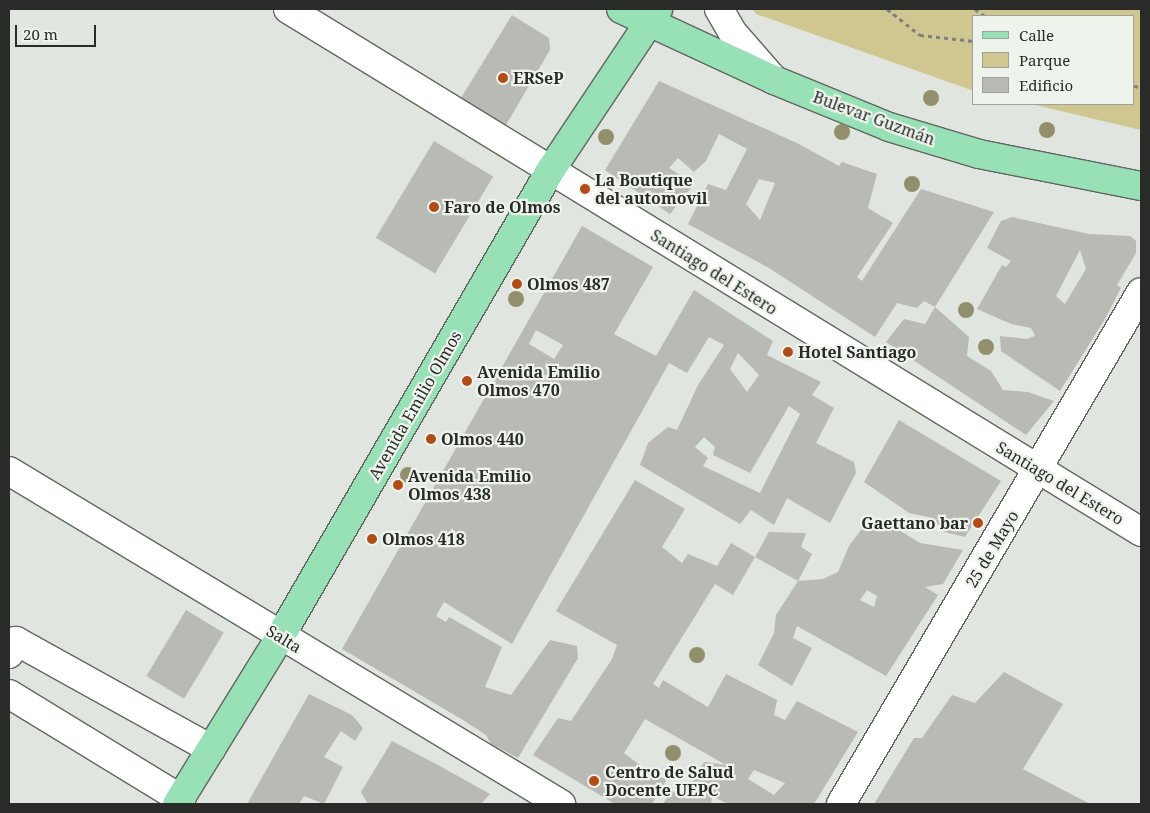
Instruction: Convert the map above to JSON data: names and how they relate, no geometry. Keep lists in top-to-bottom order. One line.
{"streets":{"main road":["Bulevar Guzmán","Avenida Emilio Olmos"],"street":["Santiago del Estero","25 de Mayo","Salta"]},"crossings":[["Bulevar Guzmán","Avenida Emilio Olmos"],["Santiago del Estero","Avenida Emilio Olmos"],["Santiago del Estero","25 de Mayo"],["Avenida Emilio Olmos","Salta"]],"places":["ERSeP","La Boutique del automovil","Faro de Olmos","Olmos 487","Hotel Santiago","Avenida Emilio Olmos 470","Olmos 440","Avenida Emilio Olmos 438","Gaettano bar","Olmos 418","Centro de Salud Docente UEPC"],"legend":["Calle","Parque","Edificio"],"scale_bar":"20 m"}
